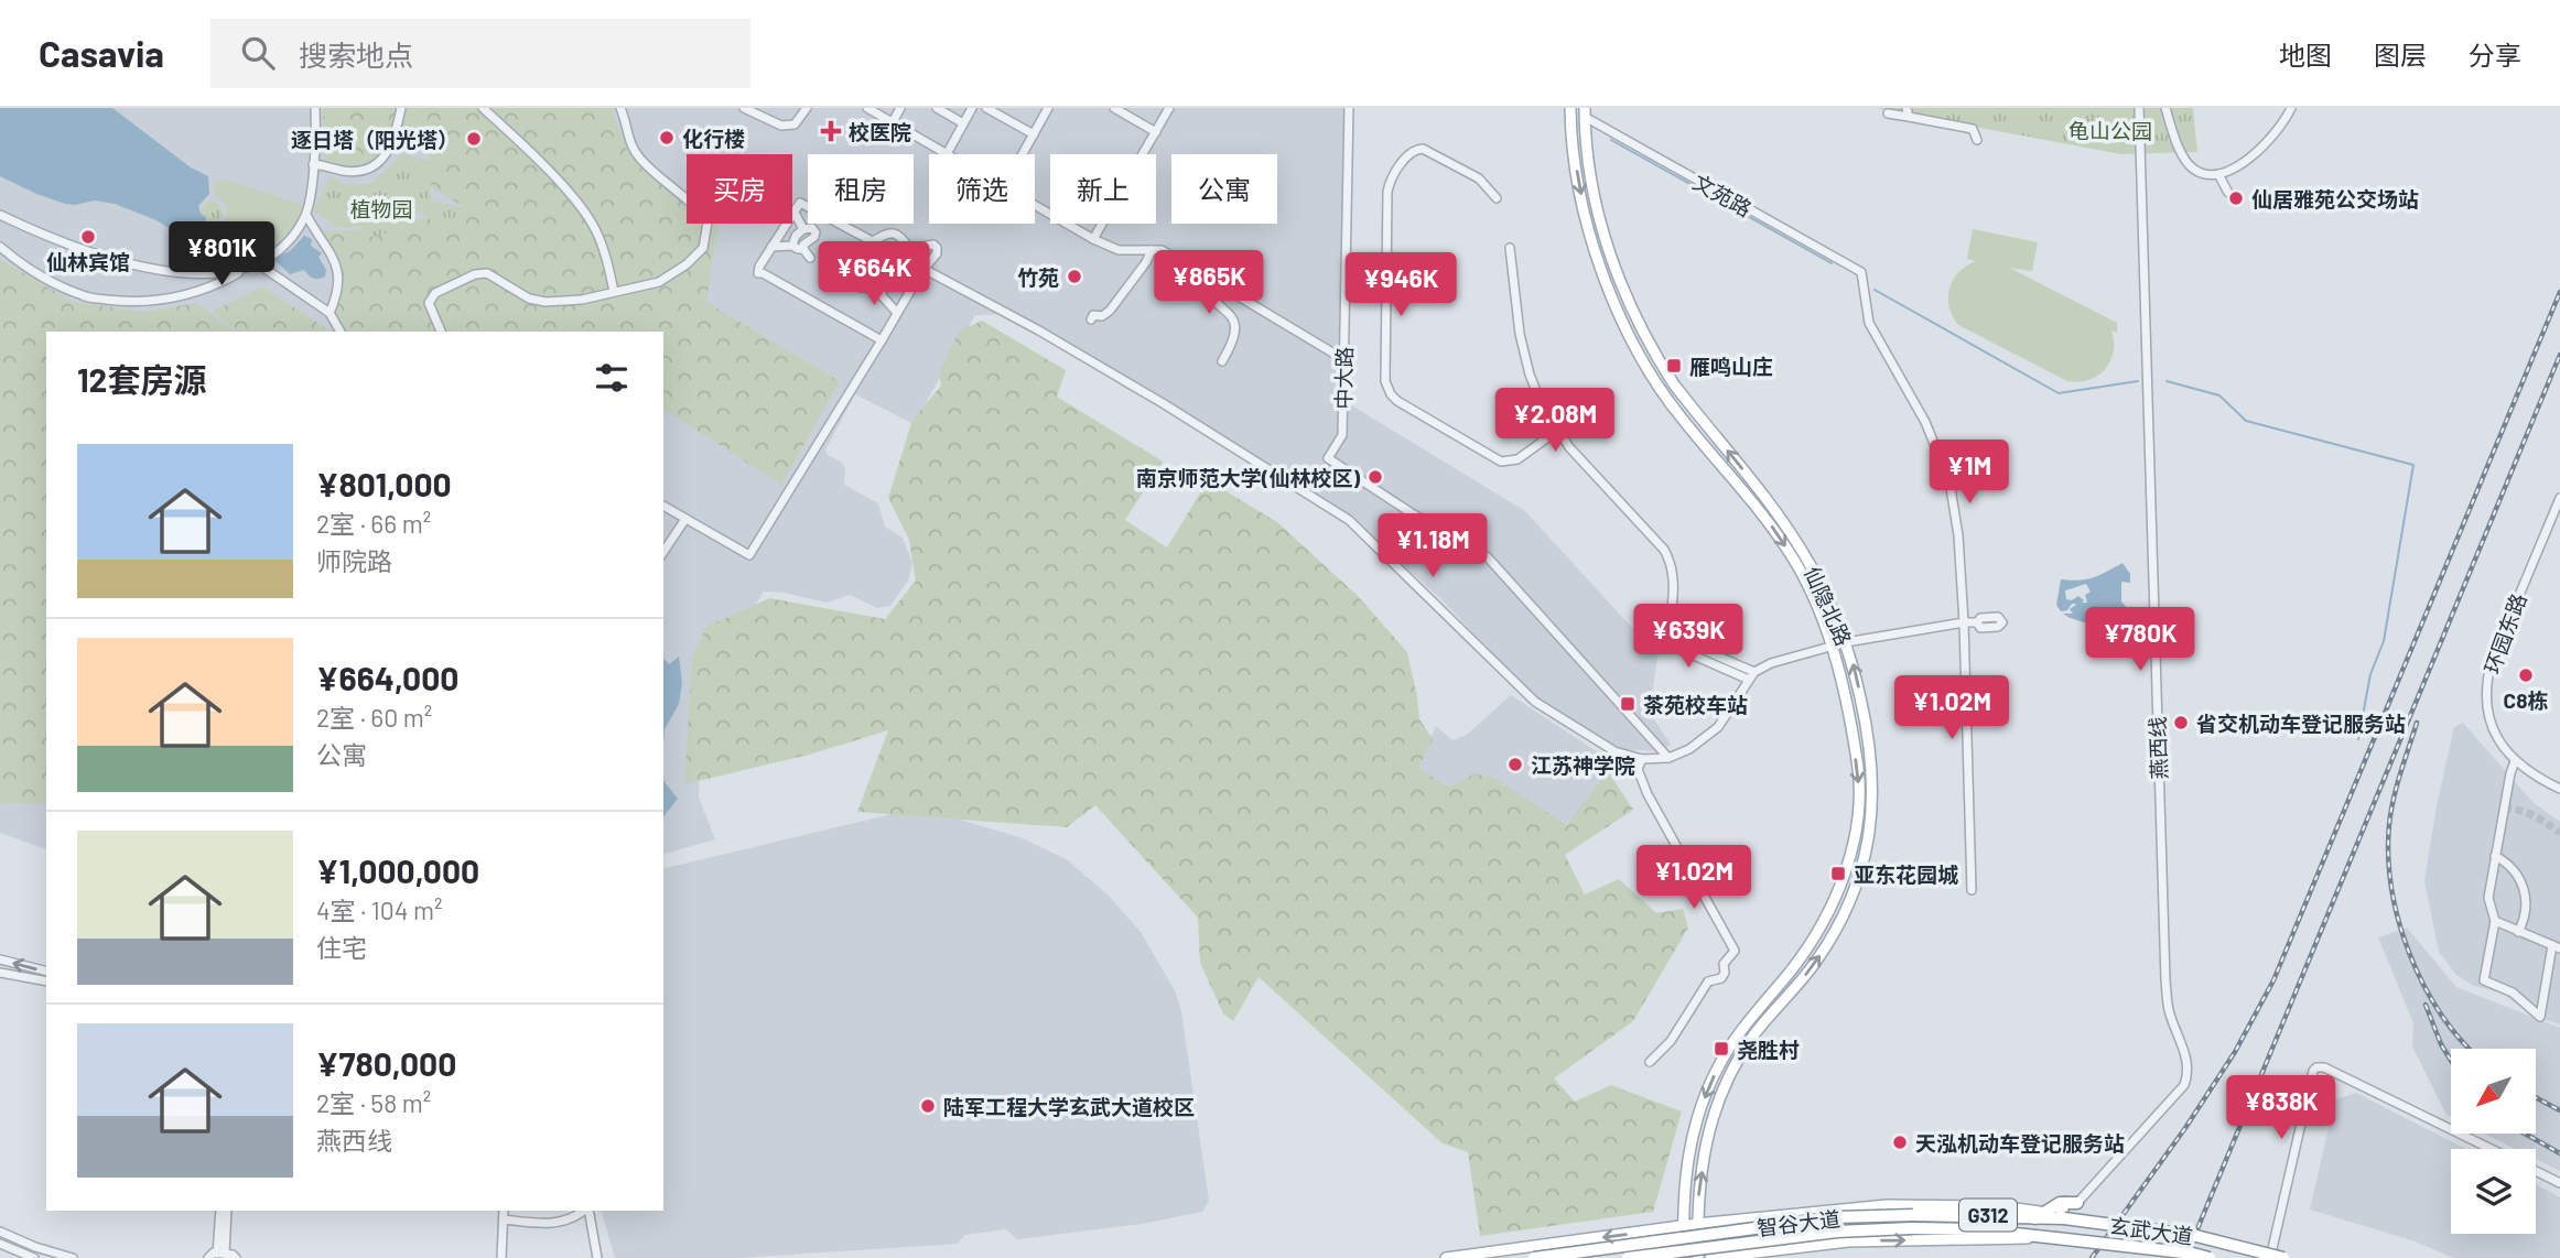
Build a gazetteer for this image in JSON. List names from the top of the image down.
{
  "streets": {
    "highway": ["G312", "智谷大道", "玄武大道"],
    "main road": ["仙隐北路"],
    "street": [
      "文苑路",
      "中大路",
      "环园东路",
      "燕西线"
    ]
  },
  "crossings": [
    ["文苑路", "仙隐北路"],
    ["智谷大道", "玄武大道"]
  ],
  "parks": ["龟山公园", "植物园"],
  "places": {
    "health": ["校医院"],
    "other": [
      "化行楼",
      "逐日塔（阳光塔）",
      "仙居雅苑公交场站",
      "仙林宾馆",
      "竹苑",
      "南京师范大学(仙林校区)",
      "C8栋",
      "省交机动车登记服务站",
      "江苏神学院",
      "陆军工程大学玄武大道校区",
      "天泓机动车登记服务站"
    ],
    "transit": [
      "雁鸣山庄",
      "茶苑校车站",
      "亚东花园城",
      "尧胜村"
    ]
  },
  "north": "bottom left",
  "page": {
    "header": "Casavia",
    "search": "搜索地点",
    "nav": ["地图", "图层", "分享"],
    "chip": [
      "买房",
      "租房",
      "筛选",
      "新上",
      "公寓"
    ],
    "price": [
      "¥801K",
      "¥664K",
      "¥865K",
      "¥946K",
      "¥2.08M",
      "¥1M",
      "¥1.18M",
      "¥639K",
      "¥780K",
      "¥1.02M",
      "¥1.02M",
      "¥838K"
    ],
    "heading": "12套房源",
    "list": [
      {
        "name": "¥801,000",
        "note": "2室 · 66 m² · 师院路"
      },
      {
        "name": "¥664,000",
        "note": "2室 · 60 m² · 公寓"
      },
      {
        "name": "¥1,000,000",
        "note": "4室 · 104 m² · 住宅"
      },
      {
        "name": "¥780,000",
        "note": "2室 · 58 m² · 燕西线"
      }
    ]
  }
}
